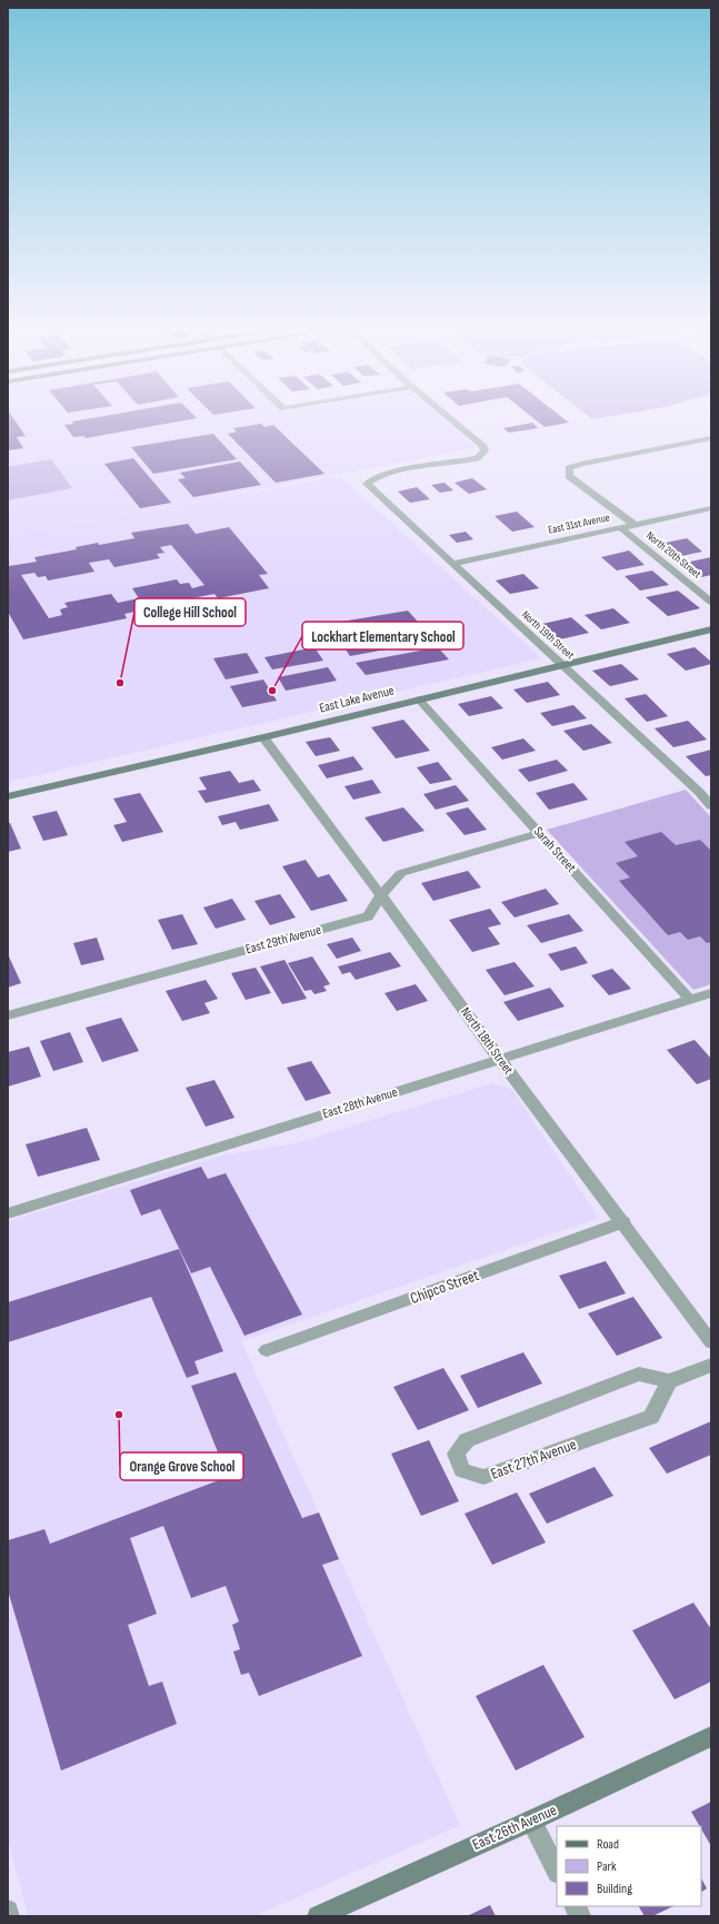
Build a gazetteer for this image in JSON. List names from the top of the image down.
{
  "streets": {
    "street": [
      "East 31st Avenue",
      "North 20th Street",
      "North 19th Street",
      "East Lake Avenue",
      "Sarah Street",
      "East 29th Avenue",
      "North 18th Street",
      "East 28th Avenue",
      "Chipco Street",
      "East 27th Avenue",
      "East 26th Avenue"
    ]
  },
  "crossings": [
    ["East 31st Avenue", "North 20th Street"],
    ["East 31st Avenue", "North 19th Street"],
    ["North 19th Street", "East Lake Avenue"],
    ["East Lake Avenue", "Sarah Street"],
    ["East Lake Avenue", "North 18th Street"],
    ["Sarah Street", "East 29th Avenue"],
    ["Sarah Street", "East 28th Avenue"],
    ["East 29th Avenue", "North 18th Street"],
    ["North 18th Street", "East 28th Avenue"],
    ["North 18th Street", "Chipco Street"]
  ],
  "places": ["College Hill School", "Lockhart Elementary School", "Orange Grove School"],
  "legend": ["Road", "Park", "Building"]
}
